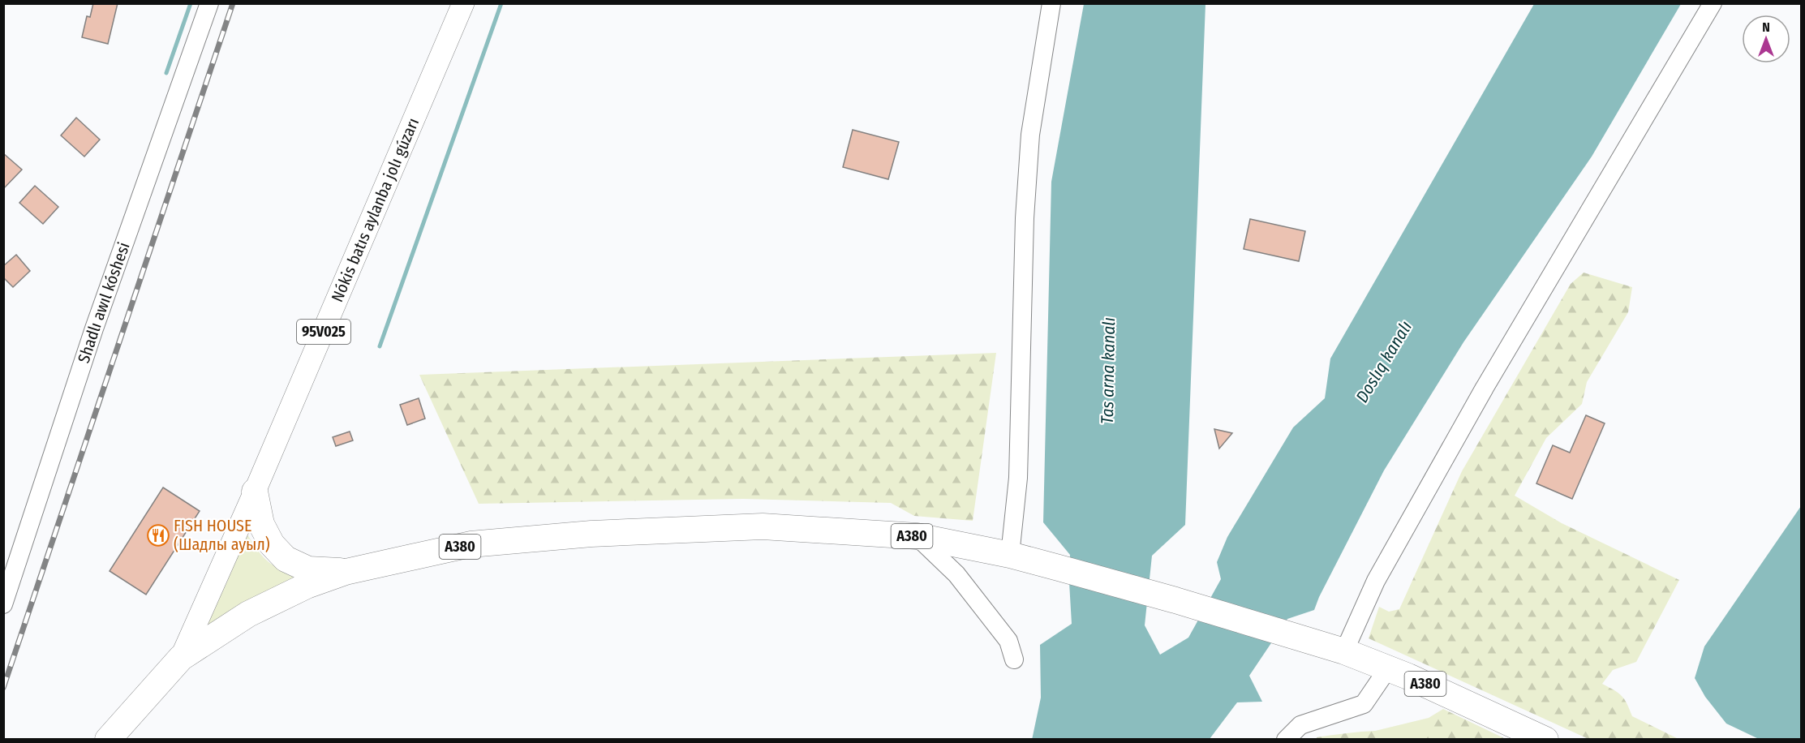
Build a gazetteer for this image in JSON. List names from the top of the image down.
{
  "streets": {
    "highway": ["A380"],
    "main road": ["Nókis batıs aylanba jolı gúzarı", "95V025"],
    "street": ["Shadlı awıl kóshesi"]
  },
  "crossings": [
    ["Nókis batıs aylanba jolı gúzarı", "A380"]
  ],
  "water": ["Doslıq kanalı", "Tas arna kanalı"],
  "places": {
    "restaurant": ["FISH HOUSE (Шадлы ауыл)"]
  },
  "north": "top"
}
